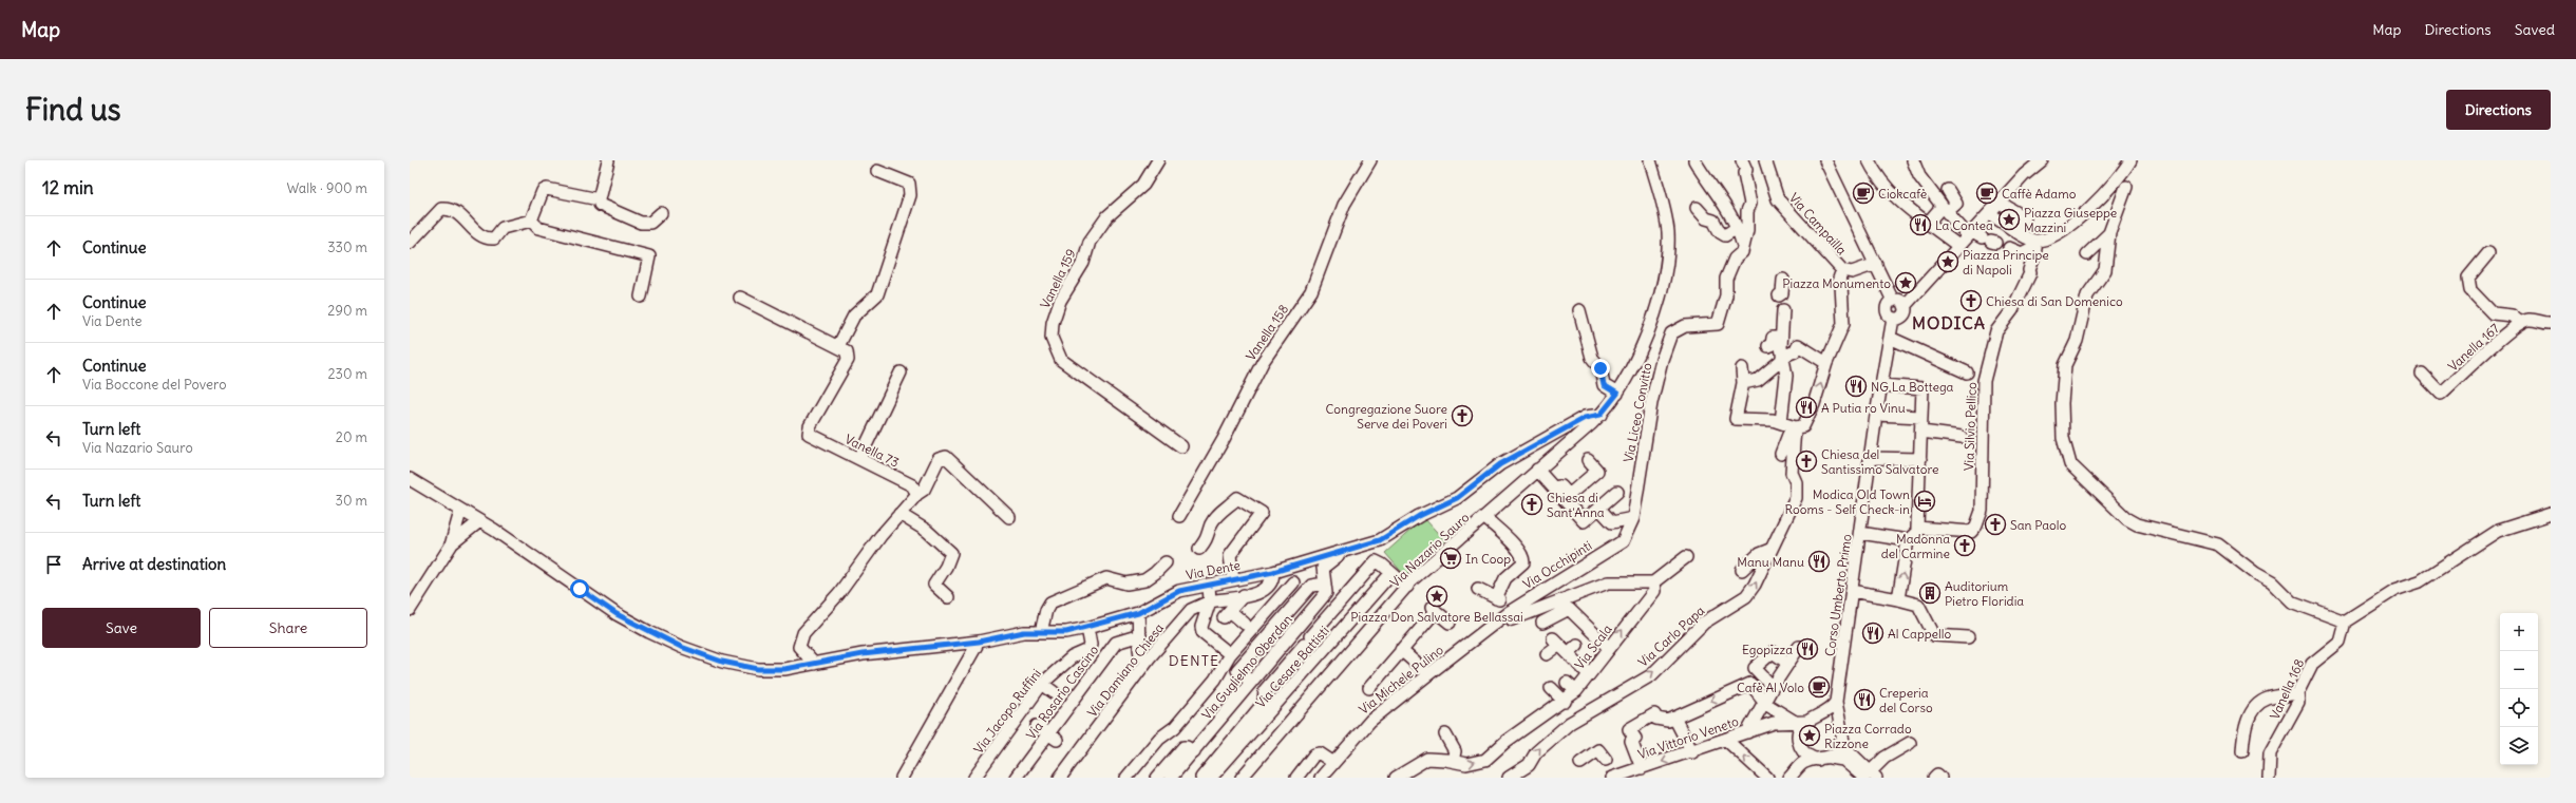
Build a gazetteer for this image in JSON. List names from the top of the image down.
{
  "streets": {
    "street": [
      "Via Campailla",
      "Vanella 159",
      "Vanella 158",
      "Vanella 167",
      "Via Liceo Convitto",
      "Via Silvio Pellico",
      "Vanella 73",
      "Via Nazario Sauro",
      "Via Occhipinti",
      "Via Dente",
      "Corso Umberto Primo",
      "Via Carlo Papa",
      "Via Scala",
      "Via Guglielmo Oberdan",
      "Via Cesare Battisti",
      "Via Damiano Chiesa",
      "Via Michele Pulino",
      "Vanella 168",
      "Via Rosario Cascino",
      "Via Jacopo Ruffini",
      "Via Vittorio Veneto"
    ]
  },
  "crossings": [
    ["Via Liceo Convitto", "Via Occhipinti"],
    ["Via Nazario Sauro", "Via Dente"],
    ["Via Occhipinti", "Via Michele Pulino"],
    ["Via Dente", "Via Guglielmo Oberdan"],
    ["Via Dente", "Via Damiano Chiesa"],
    ["Via Dente", "Via Jacopo Ruffini"],
    ["Corso Umberto Primo", "Via Vittorio Veneto"]
  ],
  "one_way": ["Via Scala"],
  "districts": ["MODICA", "DENTE"],
  "places": {
    "cafe": ["Ciokcafè", "Caffè Adamo", "Cafè Al Volo"],
    "place": [
      "Piazza Giuseppe Mazzini",
      "Piazza Principe di Napoli",
      "Piazza Monumento",
      "Piazza Don Salvatore Bellassai",
      "Piazza Corrado Rizzone"
    ],
    "restaurant": [
      "La Contea",
      "NG La Bottega",
      "A Putia ro Vinu",
      "Manu Manu",
      "Al Cappello",
      "Egopizza",
      "Creperia del Corso"
    ],
    "church": [
      "Chiesa di San Domenico",
      "Congregazione Suore Serve dei Poveri",
      "Chiesa del Santissimo Salvatore",
      "Chiesa di Sant'Anna",
      "San Paolo",
      "Madonna del Carmine"
    ],
    "hotel": ["Modica Old Town Rooms - Self Check-in"],
    "supermarket": ["In Coop"],
    "building": ["Auditorium Pietro Floridia"]
  },
  "page": {
    "header": "Map",
    "nav": ["Map", "Directions", "Saved"],
    "buttons": [
      "Directions",
      ["Save", "Share"]
    ],
    "title": "Find us",
    "heading": ["12 min", "Walk · 900 m"],
    "list": [
      ["Continue", "330 m"],
      ["Continue", "Via Dente", "290 m"],
      ["Continue", "Via Boccone del Povero", "230 m"],
      ["Turn left", "Via Nazario Sauro", "20 m"],
      ["Turn left", "30 m"],
      "Arrive at destination"
    ],
    "map_buttons": ["+", "−"]
  }
}
